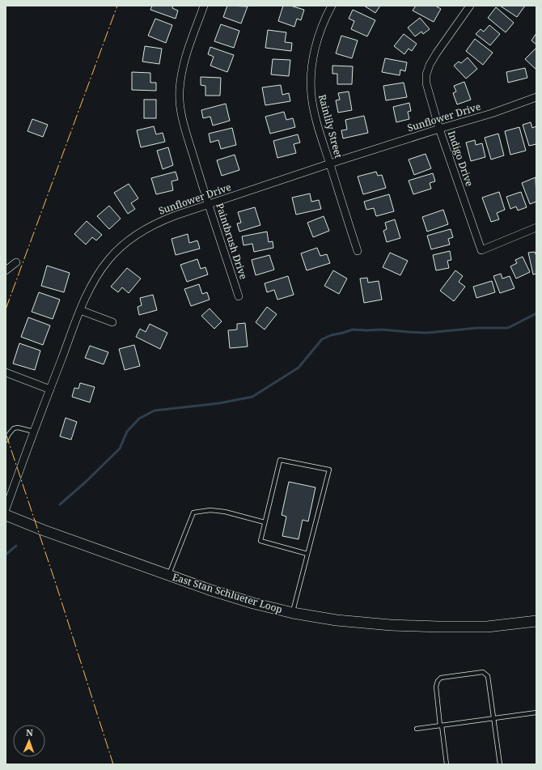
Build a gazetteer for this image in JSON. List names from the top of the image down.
{
  "streets": {
    "main road": ["East Stan Schlueter Loop"],
    "street": [
      "Sunflower Drive",
      "Rainlily Street",
      "Indigo Drive",
      "Paintbrush Drive"
    ]
  },
  "crossings": [
    ["Sunflower Drive", "Rainlily Street"],
    ["Sunflower Drive", "Indigo Drive"],
    ["Sunflower Drive", "Paintbrush Drive"]
  ],
  "north": "top"
}
